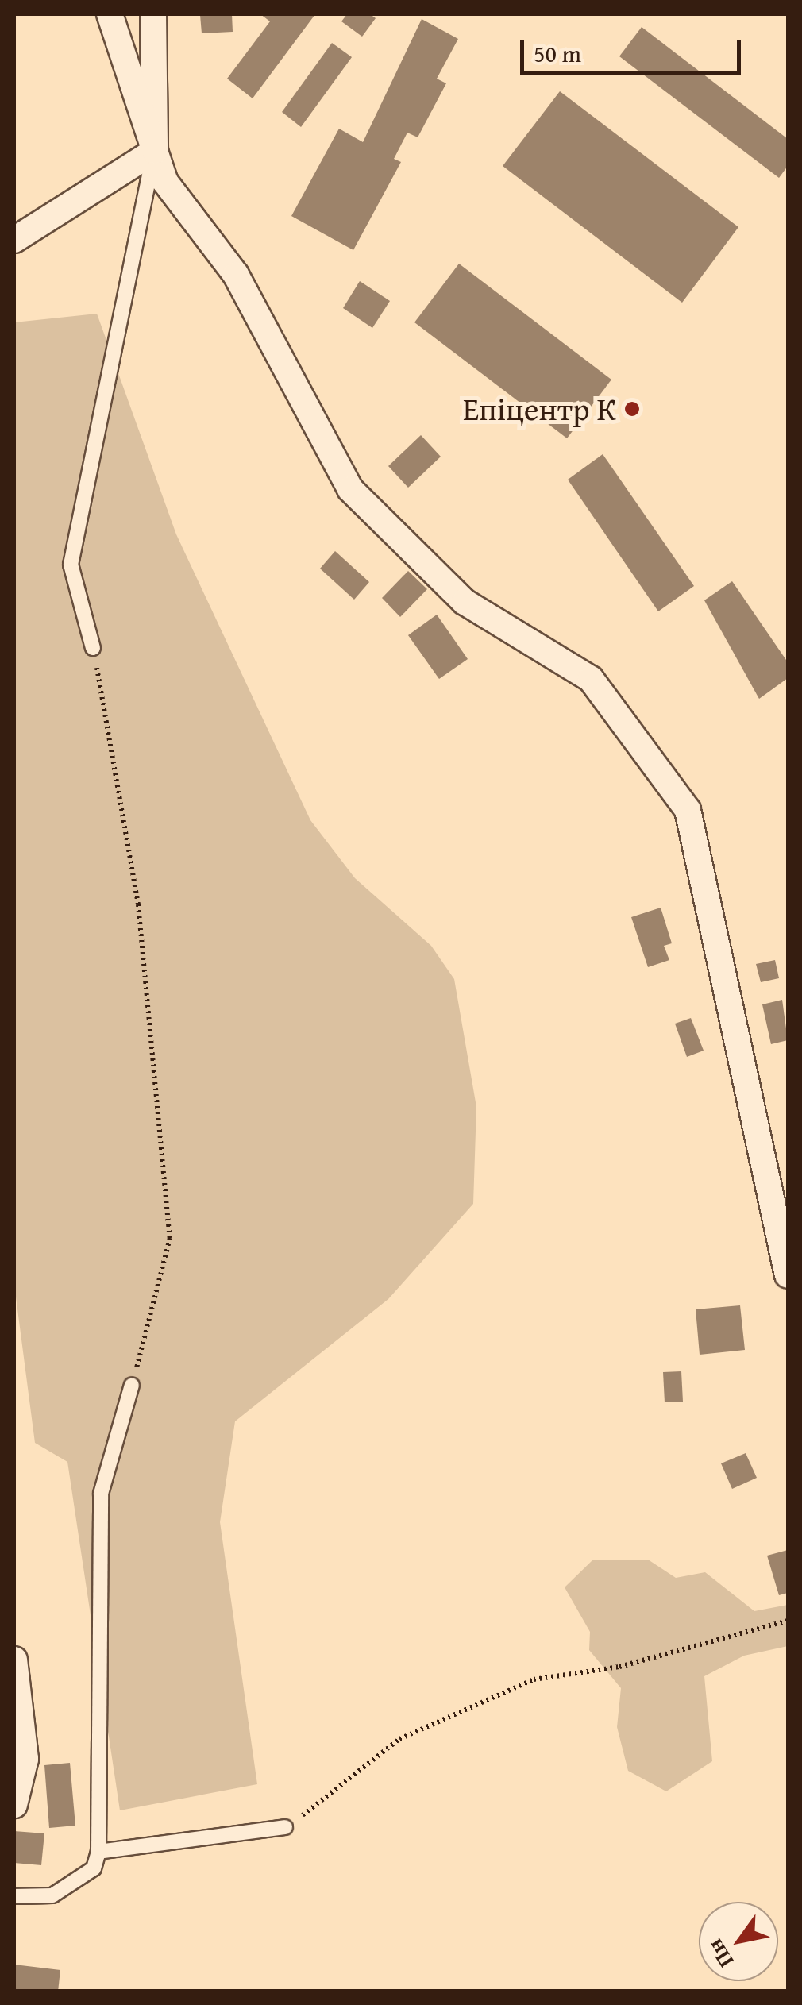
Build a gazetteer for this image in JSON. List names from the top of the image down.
{
  "places": ["Епіцентр К"],
  "scale_bar": "50 m",
  "north": "bottom left"
}
